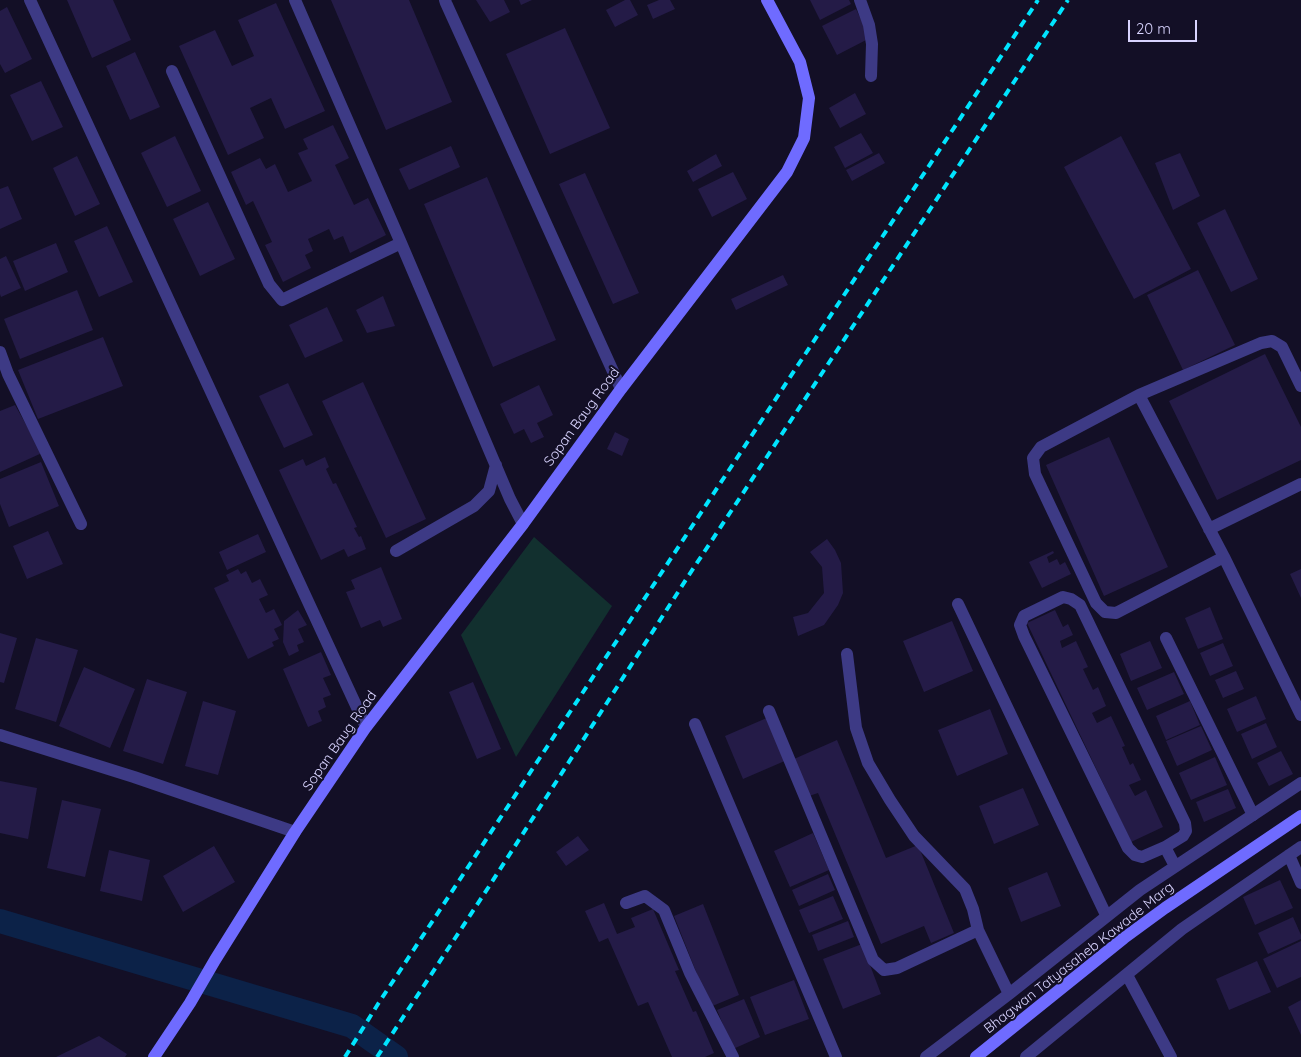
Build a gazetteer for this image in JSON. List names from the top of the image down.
{
  "streets": {
    "street": ["Sopan Baug Road", "Bhagwan Tatyasaheb Kawade Marg"]
  },
  "scale_bar": "20 m"
}
